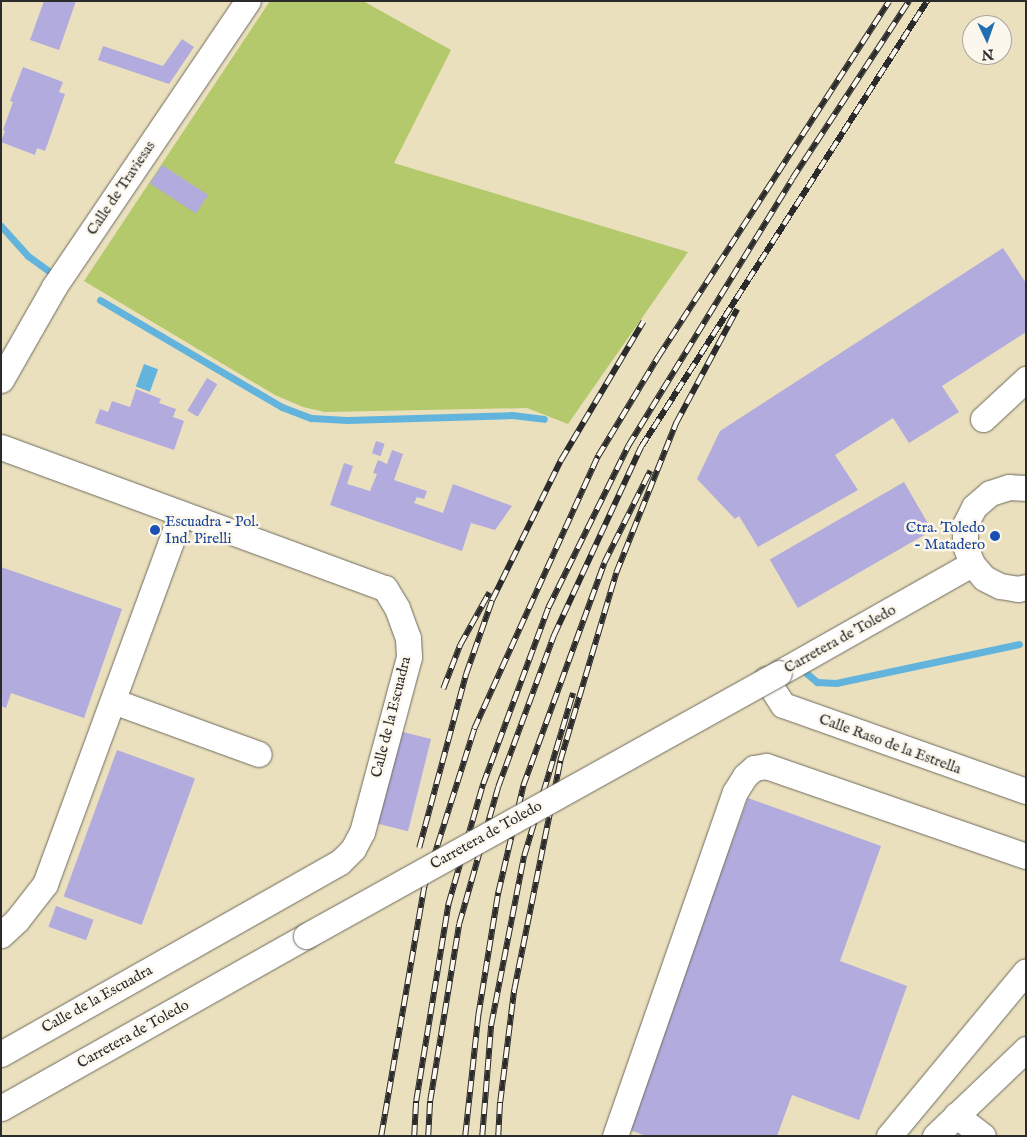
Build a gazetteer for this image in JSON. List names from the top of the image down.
{
  "streets": {
    "street": [
      "Calle de Traviesas",
      "Carretera de Toledo",
      "Calle de la Escuadra",
      "Calle Raso de la Estrella"
    ]
  },
  "crossings": [
    ["Carretera de Toledo", "Calle Raso de la Estrella"]
  ],
  "places": ["Escuadra - Pol. Ind. Pirelli", "Ctra. Toledo - Matadero"],
  "north": "bottom"
}
